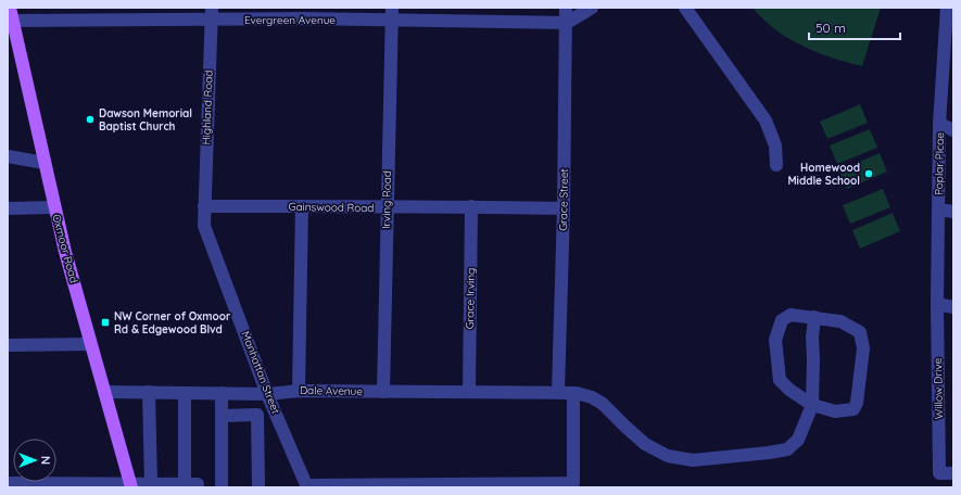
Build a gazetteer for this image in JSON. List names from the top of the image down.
{
  "streets": {
    "main road": ["Oxmoor Road"],
    "street": [
      "Evergreen Avenue",
      "Highland Road",
      "Poplar Plcae",
      "Irving Road",
      "Grace Street",
      "Gainswood Road",
      "Grace Irving",
      "Manhattan Street",
      "Willow Drive",
      "Dale Avenue"
    ]
  },
  "crossings": [
    ["Evergreen Avenue", "Highland Road"],
    ["Evergreen Avenue", "Irving Road"],
    ["Evergreen Avenue", "Grace Street"],
    ["Evergreen Avenue", "Oxmoor Road"],
    ["Highland Road", "Gainswood Road"],
    ["Highland Road", "Manhattan Street"],
    ["Poplar Plcae", "Willow Drive"],
    ["Irving Road", "Gainswood Road"],
    ["Irving Road", "Dale Avenue"],
    ["Grace Street", "Gainswood Road"],
    ["Grace Street", "Dale Avenue"],
    ["Gainswood Road", "Grace Irving"],
    ["Gainswood Road", "Manhattan Street"],
    ["Oxmoor Road", "Dale Avenue"],
    ["Grace Irving", "Dale Avenue"],
    ["Manhattan Street", "Dale Avenue"]
  ],
  "places": {
    "other": ["Dawson Memorial Baptist Church", "Homewood Middle School"],
    "transit": ["NW Corner of Oxmoor Rd & Edgewood Blvd"]
  },
  "scale_bar": "50 m",
  "north": "right"
}
